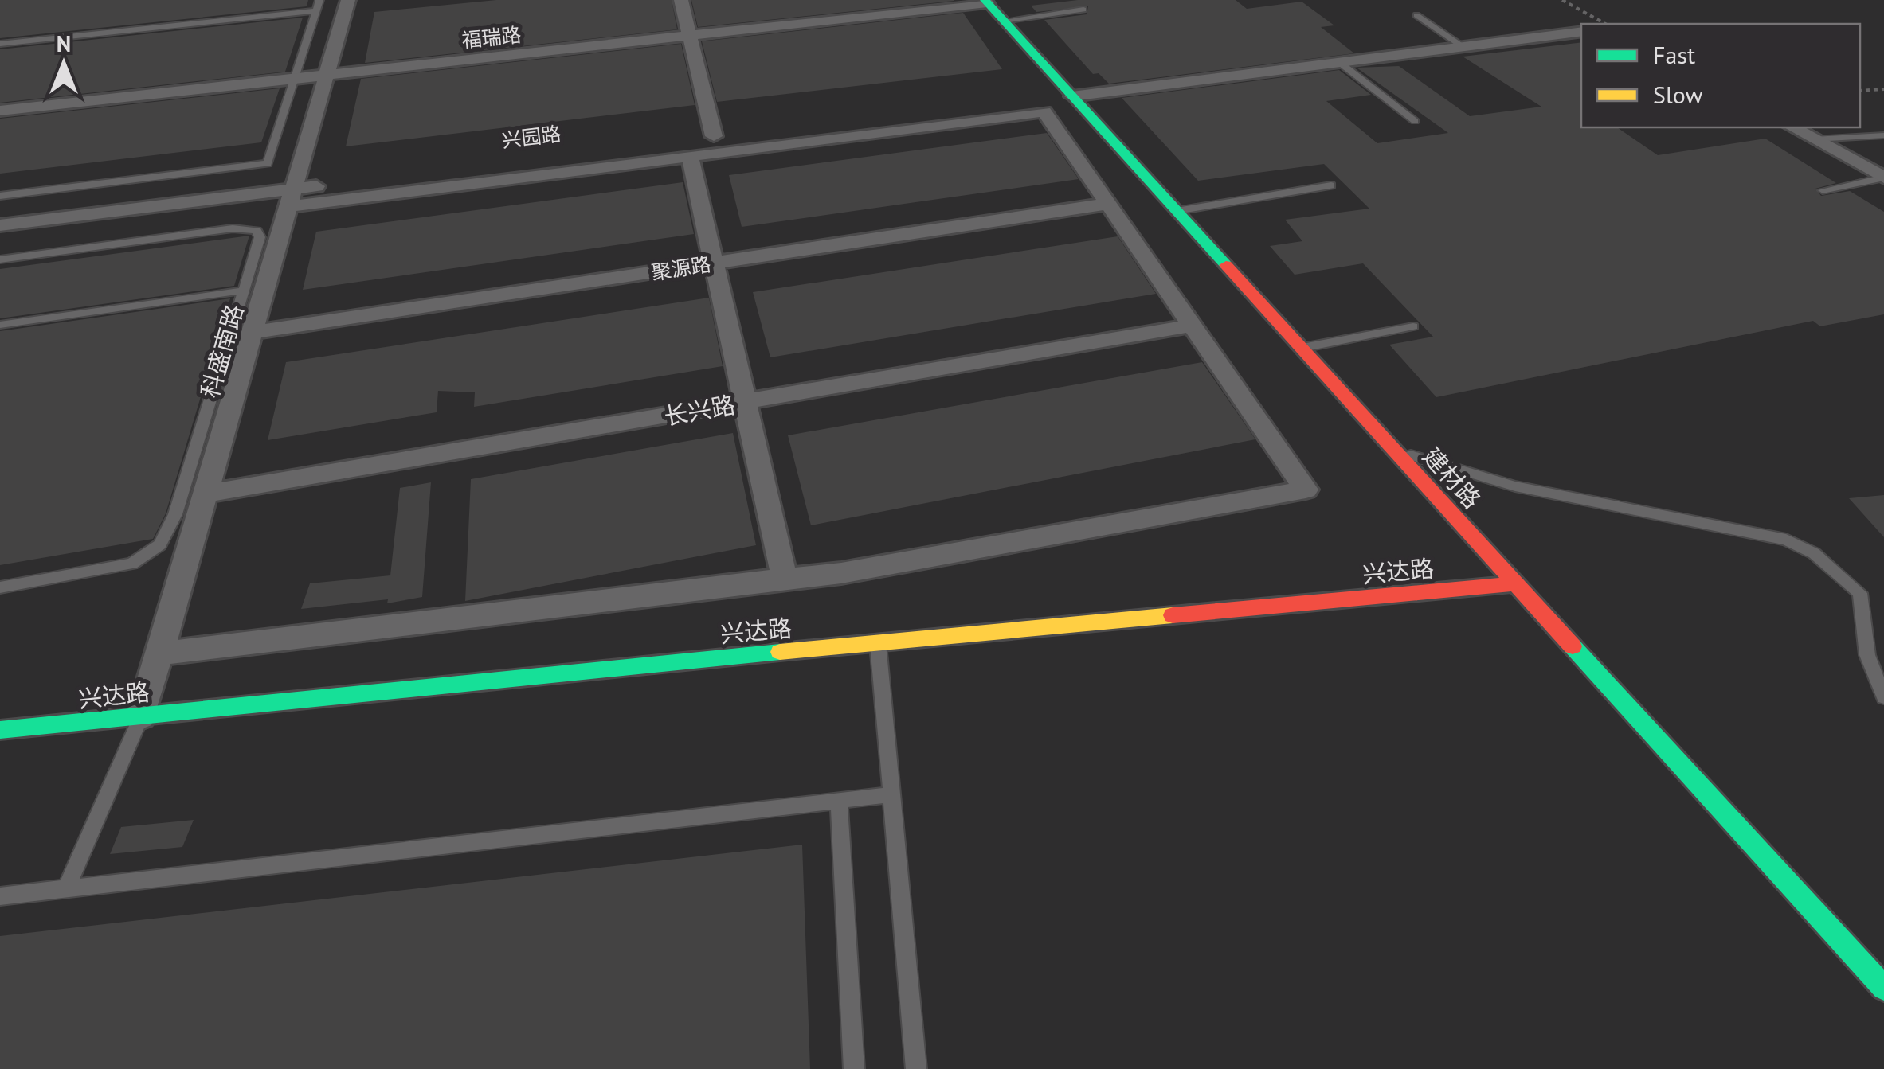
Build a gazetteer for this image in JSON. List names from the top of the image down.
{
  "streets": {
    "street": [
      "福瑞路",
      "兴园路",
      "聚源路",
      "科盛南路",
      "长兴路",
      "建材路",
      "兴达路"
    ]
  },
  "crossings": [
    ["福瑞路", "科盛南路"],
    ["福瑞路", "建材路"],
    ["兴园路", "科盛南路"],
    ["兴园路", "建材路"],
    ["聚源路", "科盛南路"],
    ["科盛南路", "长兴路"],
    ["科盛南路", "兴达路"],
    ["建材路", "兴达路"]
  ],
  "legend": ["Fast", "Slow"],
  "north": "top"
}
